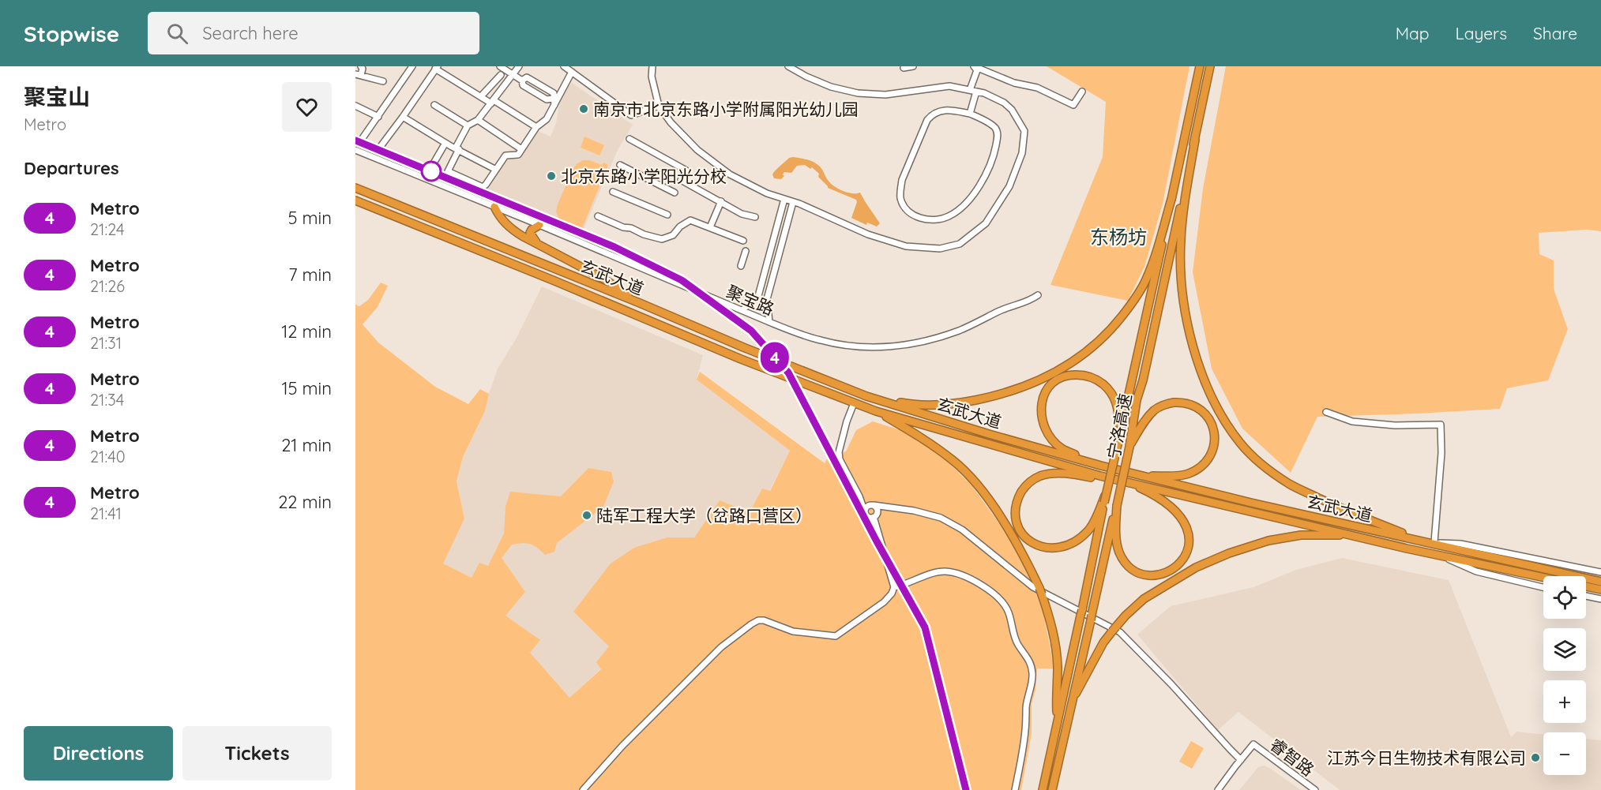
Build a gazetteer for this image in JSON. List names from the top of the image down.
{
  "streets": {
    "highway": ["玄武大道", "宁洛高速"],
    "street": ["聚宝路", "睿智路"]
  },
  "districts": ["东杨坊"],
  "places": [
    "南京市北京东路小学附属阳光幼儿园",
    "北京东路小学阳光分校",
    "陆军工程大学（岔路口营区）",
    "江苏今日生物技术有限公司"
  ],
  "lines": ["metro line 4"],
  "page": {
    "header": "Stopwise",
    "search": "Search here",
    "nav": ["Map", "Layers", "Share"],
    "heading": [
      ["聚宝山", "Metro"],
      "Departures"
    ],
    "on_map": "4",
    "list": [
      {
        "mark": "4",
        "name": "Metro",
        "note": "21:24",
        "value": "5 min"
      },
      {
        "mark": "4",
        "name": "Metro",
        "note": "21:26",
        "value": "7 min"
      },
      {
        "mark": "4",
        "name": "Metro",
        "note": "21:31",
        "value": "12 min"
      },
      {
        "mark": "4",
        "name": "Metro",
        "note": "21:34",
        "value": "15 min"
      },
      {
        "mark": "4",
        "name": "Metro",
        "note": "21:40",
        "value": "21 min"
      },
      {
        "mark": "4",
        "name": "Metro",
        "note": "21:41",
        "value": "22 min"
      }
    ],
    "map_buttons": ["+", "−"],
    "buttons": ["Directions", "Tickets"]
  }
}
